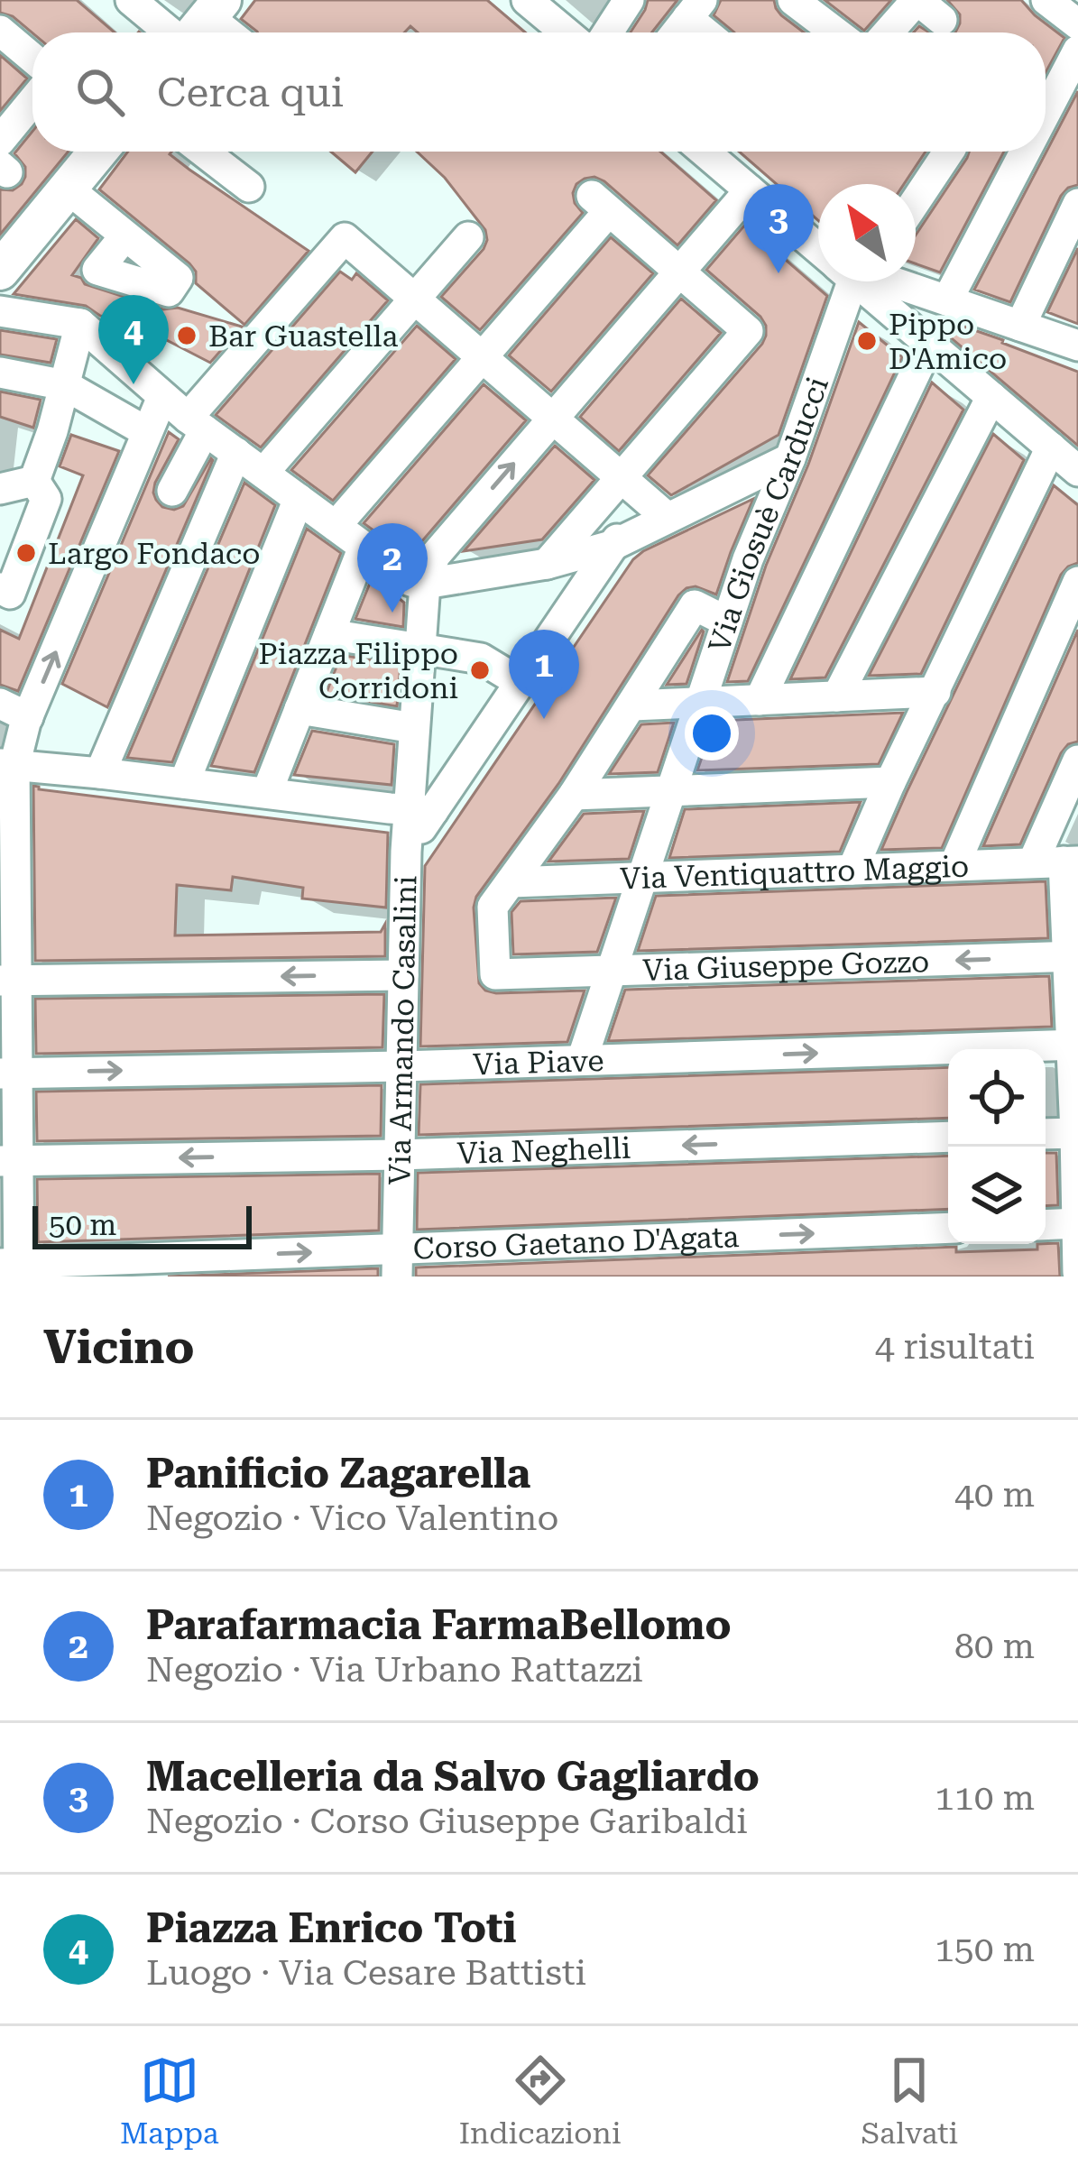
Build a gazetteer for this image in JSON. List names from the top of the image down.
{
  "streets": {
    "street": [
      "Via Giosuè Carducci",
      "Via Ventiquattro Maggio",
      "Via Giuseppe Gozzo",
      "Via Armando Casalini",
      "Via Piave",
      "Via Neghelli",
      "Corso Gaetano D'Agata"
    ]
  },
  "crossings": [
    ["Via Giosuè Carducci", "Via Ventiquattro Maggio"],
    ["Via Giosuè Carducci", "Via Giuseppe Gozzo"],
    ["Via Giosuè Carducci", "Via Piave"],
    ["Via Ventiquattro Maggio", "Via Giuseppe Gozzo"],
    ["Via Armando Casalini", "Via Piave"],
    ["Via Armando Casalini", "Via Neghelli"],
    ["Via Armando Casalini", "Corso Gaetano D'Agata"]
  ],
  "one_way": ["Corso Gaetano D'Agata"],
  "places": [
    "Bar Guastella",
    "Pippo D'Amico",
    "Largo Fondaco",
    "Piazza Filippo Corridoni"
  ],
  "scale_bar": "50 m",
  "north": "top left",
  "page": {
    "search": "Cerca qui",
    "pins": [
      "3",
      "4",
      "2",
      "1"
    ],
    "scale": "50 m",
    "heading": ["Vicino", "4 risultati"],
    "list": [
      {
        "mark": "1",
        "name": "Panificio Zagarella",
        "note": "Negozio · Vico Valentino",
        "value": "40 m"
      },
      {
        "mark": "2",
        "name": "Parafarmacia FarmaBellomo",
        "note": "Negozio · Via Urbano Rattazzi",
        "value": "80 m"
      },
      {
        "mark": "3",
        "name": "Macelleria da Salvo Gagliardo",
        "note": "Negozio · Corso Giuseppe Garibaldi",
        "value": "110 m"
      },
      {
        "mark": "4",
        "name": "Piazza Enrico Toti",
        "note": "Luogo · Via Cesare Battisti",
        "value": "150 m"
      }
    ],
    "nav": ["Mappa", "Indicazioni", "Salvati"]
  }
}
